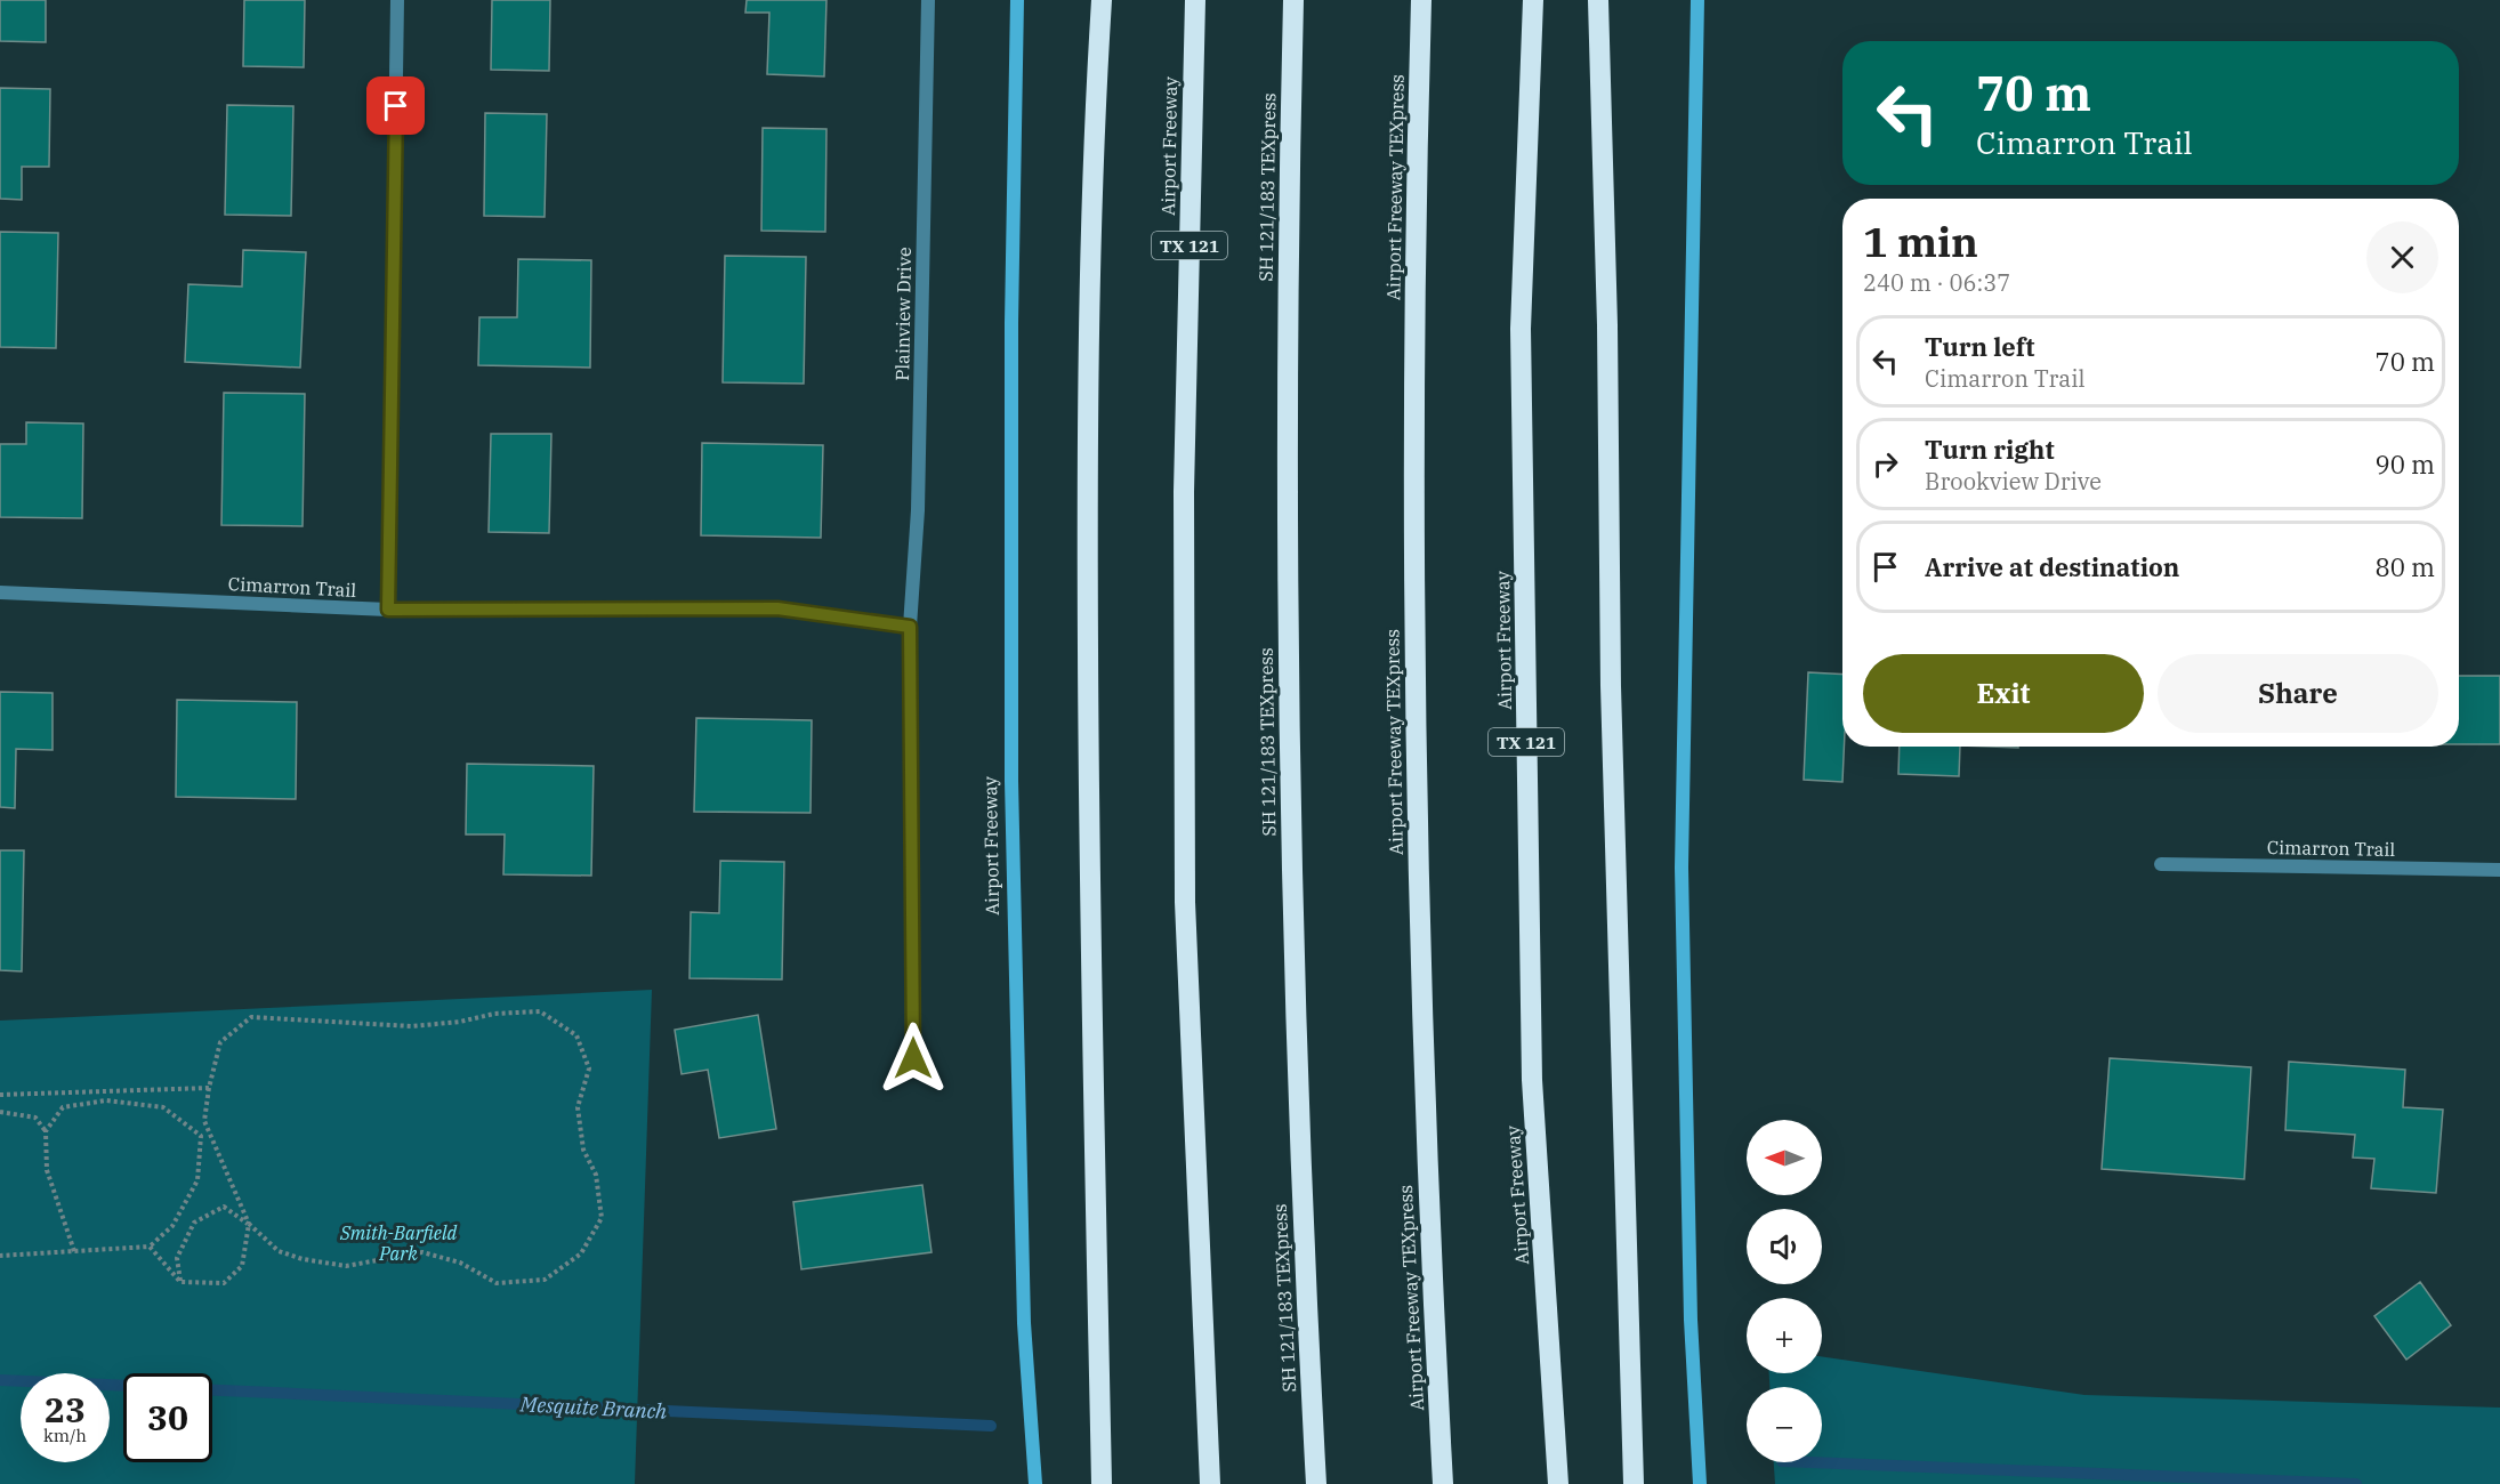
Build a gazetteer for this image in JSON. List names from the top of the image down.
{
  "streets": {
    "highway": [
      "Airport Freeway",
      "SH 121/183 TEXpress",
      "Airport Freeway TEXpress",
      "TX 121"
    ],
    "street": ["Plainview Drive", "Cimarron Trail"]
  },
  "crossings": [
    ["Plainview Drive", "Cimarron Trail"]
  ],
  "water": ["Mesquite Branch"],
  "parks": ["Smith-Barfield Park"],
  "north": "left",
  "page": {
    "turn": ["70 m", "Cimarron Trail"],
    "heading": ["1 min", "240 m · 06:37"],
    "list": [
      {
        "name": "Turn left",
        "note": "Cimarron Trail",
        "value": "70 m"
      },
      {
        "name": "Turn right",
        "note": "Brookview Drive",
        "value": "90 m"
      },
      {
        "name": "Arrive at destination",
        "value": "80 m"
      }
    ],
    "buttons": ["Exit", "Share"],
    "map_buttons": ["+", "−"],
    "speed": "23 km/h",
    "limit": "30"
  }
}
